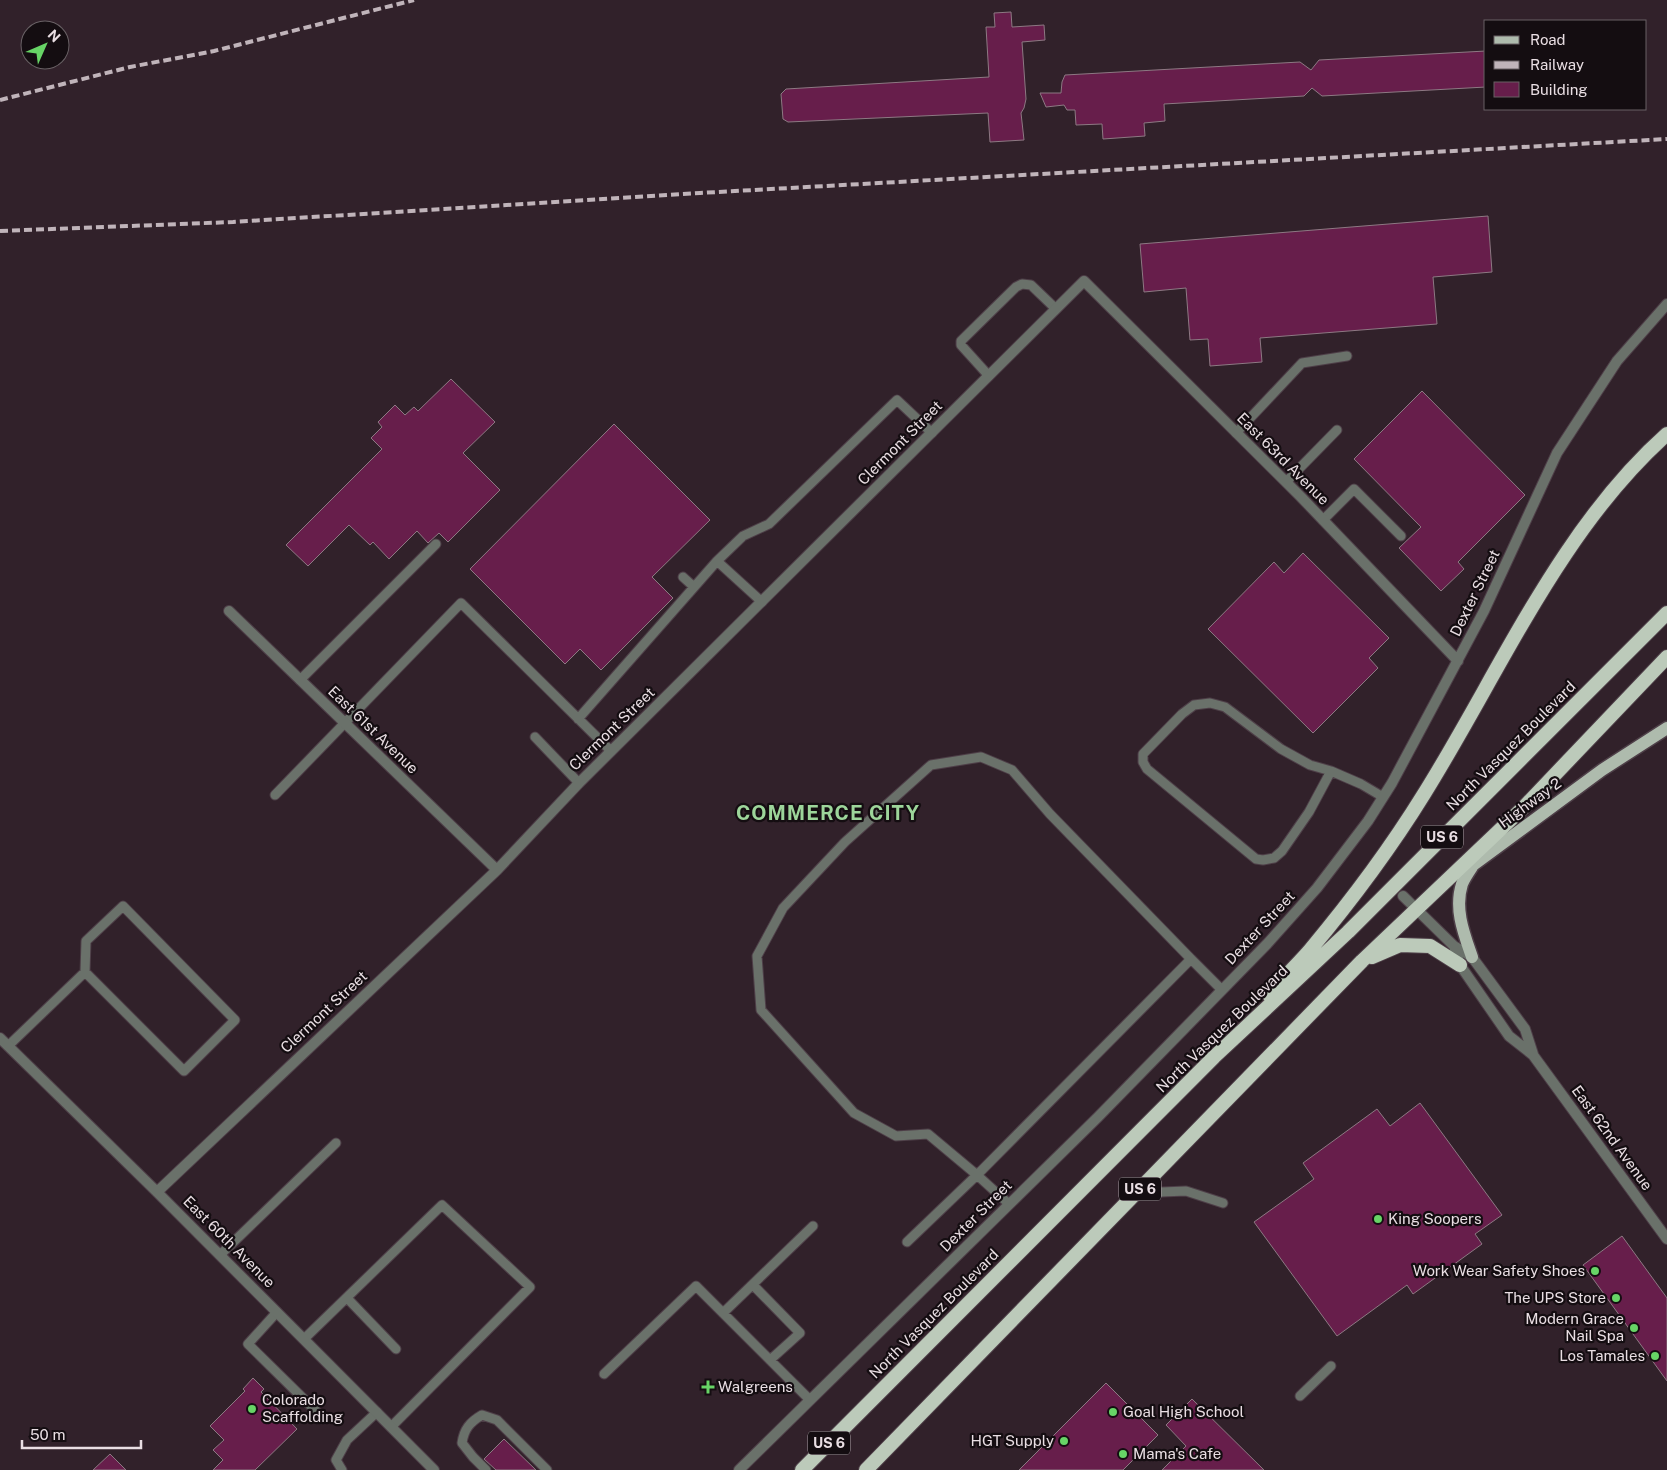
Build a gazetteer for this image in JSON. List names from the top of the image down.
{
  "streets": {
    "highway": ["North Vasquez Boulevard", "US 6"],
    "main road": ["Highway 2"],
    "street": [
      "Clermont Street",
      "East 63rd Avenue",
      "Dexter Street",
      "East 61st Avenue",
      "East 62nd Avenue",
      "East 60th Avenue"
    ]
  },
  "crossings": [
    ["Clermont Street", "East 63rd Avenue"],
    ["Clermont Street", "East 61st Avenue"],
    ["Clermont Street", "East 60th Avenue"],
    ["East 63rd Avenue", "Dexter Street"],
    ["Highway 2", "US 6"],
    ["Highway 2", "East 62nd Avenue"],
    ["US 6", "East 62nd Avenue"]
  ],
  "districts": ["COMMERCE CITY"],
  "places": {
    "other": [
      "King Soopers",
      "Work Wear Safety Shoes",
      "The UPS Store",
      "Modern Grace Nail Spa",
      "Los Tamales",
      "Colorado Scaffolding",
      "Goal High School",
      "HGT Supply",
      "Mama's Cafe"
    ],
    "health": ["Walgreens"]
  },
  "legend": ["Road", "Railway", "Building"],
  "scale_bar": "50 m",
  "north": "top right"
}
